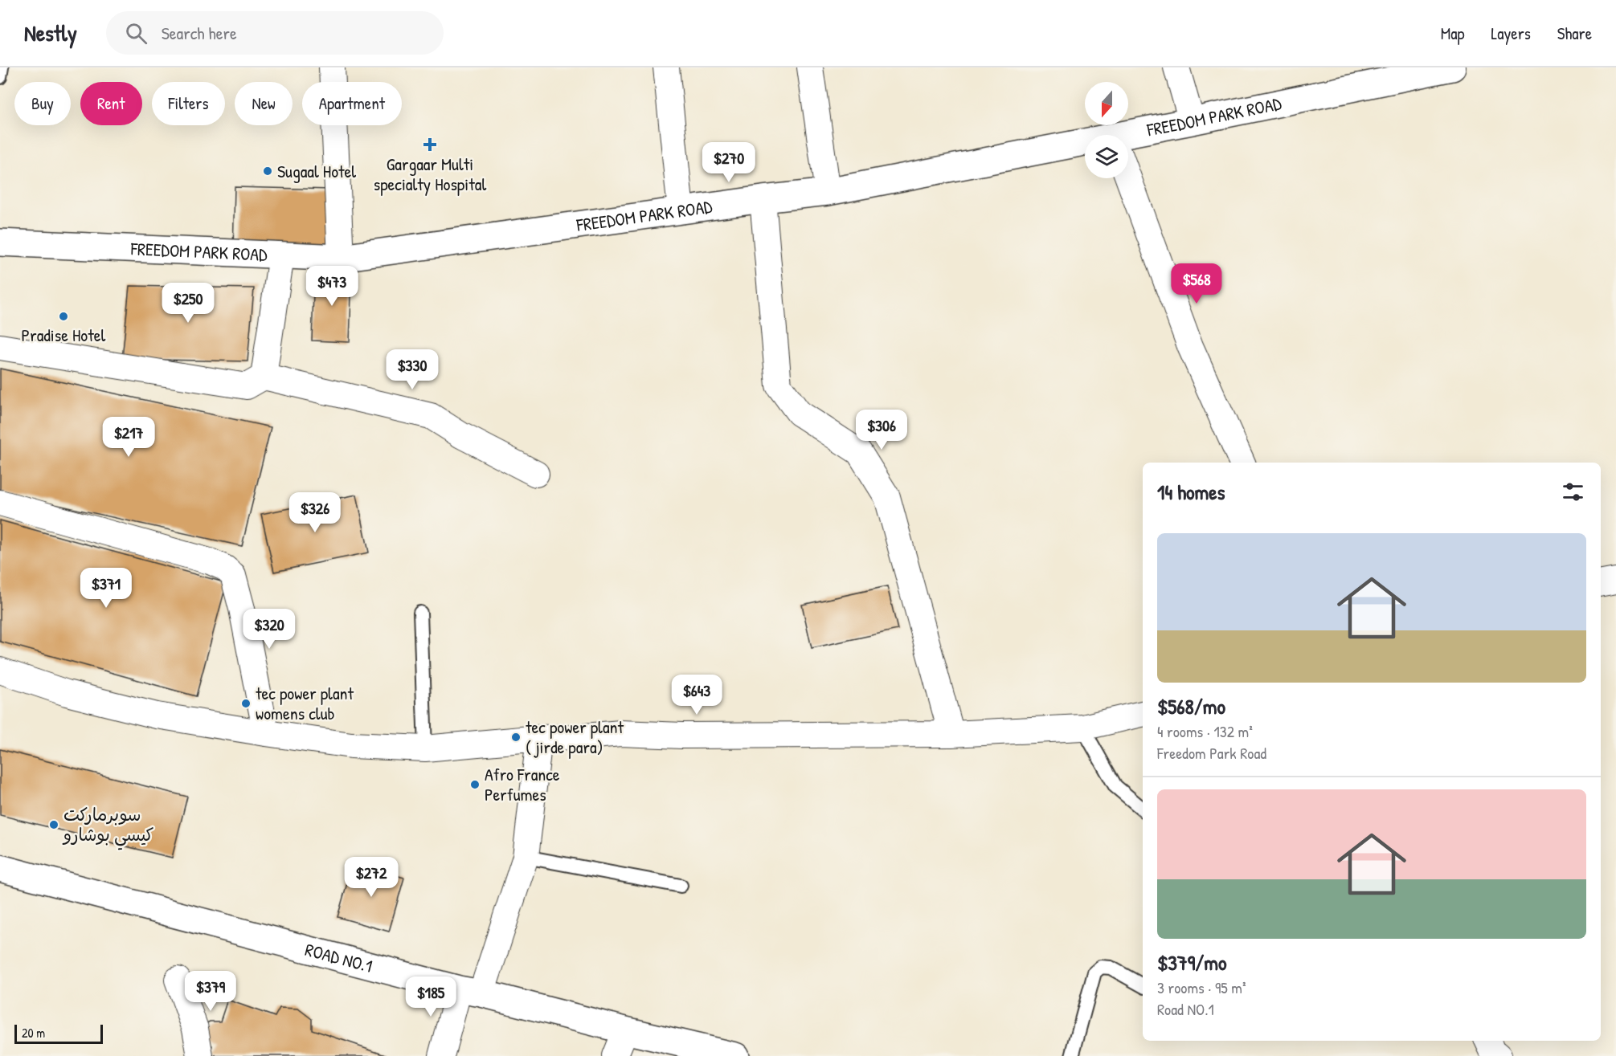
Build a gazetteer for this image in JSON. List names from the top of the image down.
{
  "streets": {
    "main road": ["FREEDOM PARK ROAD", "ROAD NO.1"]
  },
  "places": {
    "health": ["Gargaar Multi specialty Hospital"],
    "other": [
      "Sugaal Hotel",
      "Pradise Hotel",
      "tec power plant womens club",
      "tec power plant ( jirde para)",
      "Afro France Perfumes",
      "سوبرماركت كيسي بوشارو"
    ]
  },
  "scale_bar": "20 m",
  "north": "bottom",
  "page": {
    "header": "Nestly",
    "search": "Search here",
    "nav": ["Map", "Layers", "Share"],
    "chip": [
      "Buy",
      "Rent",
      "Filters",
      "New",
      "Apartment"
    ],
    "price": [
      "$270",
      "$568",
      "$473",
      "$250",
      "$330",
      "$306",
      "$217",
      "$326",
      "$371",
      "$320",
      "$643",
      "$272",
      "$379",
      "$185"
    ],
    "heading": "14 homes",
    "list": [
      {
        "name": "$568/mo",
        "note": "4 rooms · 132 m² · Freedom Park Road"
      },
      {
        "name": "$379/mo",
        "note": "3 rooms · 95 m² · Road NO.1"
      }
    ],
    "scale": "20 m"
  }
}
